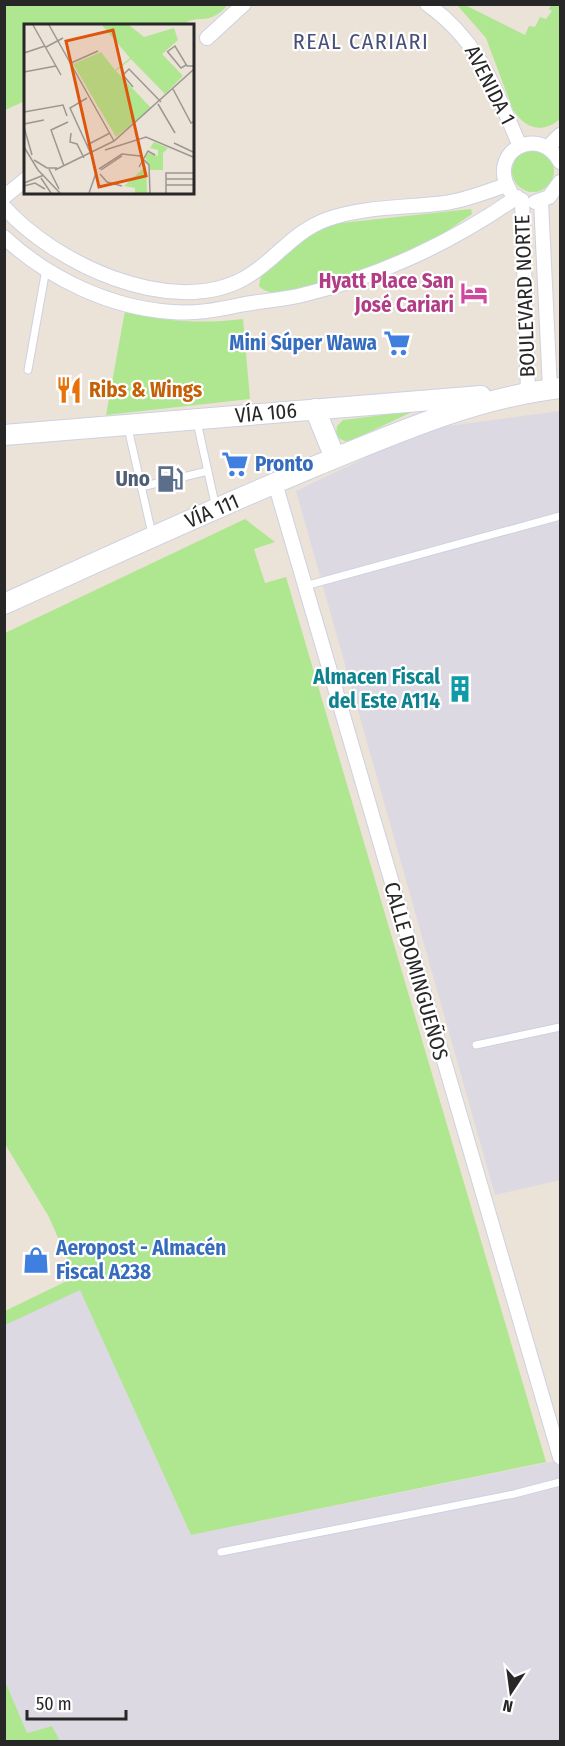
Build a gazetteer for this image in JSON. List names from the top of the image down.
{
  "streets": {
    "main road": ["VÍA 106", "VÍA 111"],
    "street": ["AVENIDA 1", "BOULEVARD NORTE", "CALLE DOMINGUEÑOS"]
  },
  "crossings": [
    ["BOULEVARD NORTE", "VÍA 106"],
    ["BOULEVARD NORTE", "VÍA 111"],
    ["VÍA 106", "VÍA 111"],
    ["VÍA 111", "CALLE DOMINGUEÑOS"]
  ],
  "districts": ["REAL CARIARI"],
  "places": {
    "hotel": ["Hyatt Place San José Cariari"],
    "supermarket": ["Mini Súper Wawa", "Pronto"],
    "restaurant": ["Ribs & Wings"],
    "fuel station": ["Uno"],
    "building": ["Almacen Fiscal del Este A114"],
    "shop": ["Aeropost - Almacén Fiscal A238"]
  },
  "scale_bar": "50 m",
  "north": "bottom"
}
